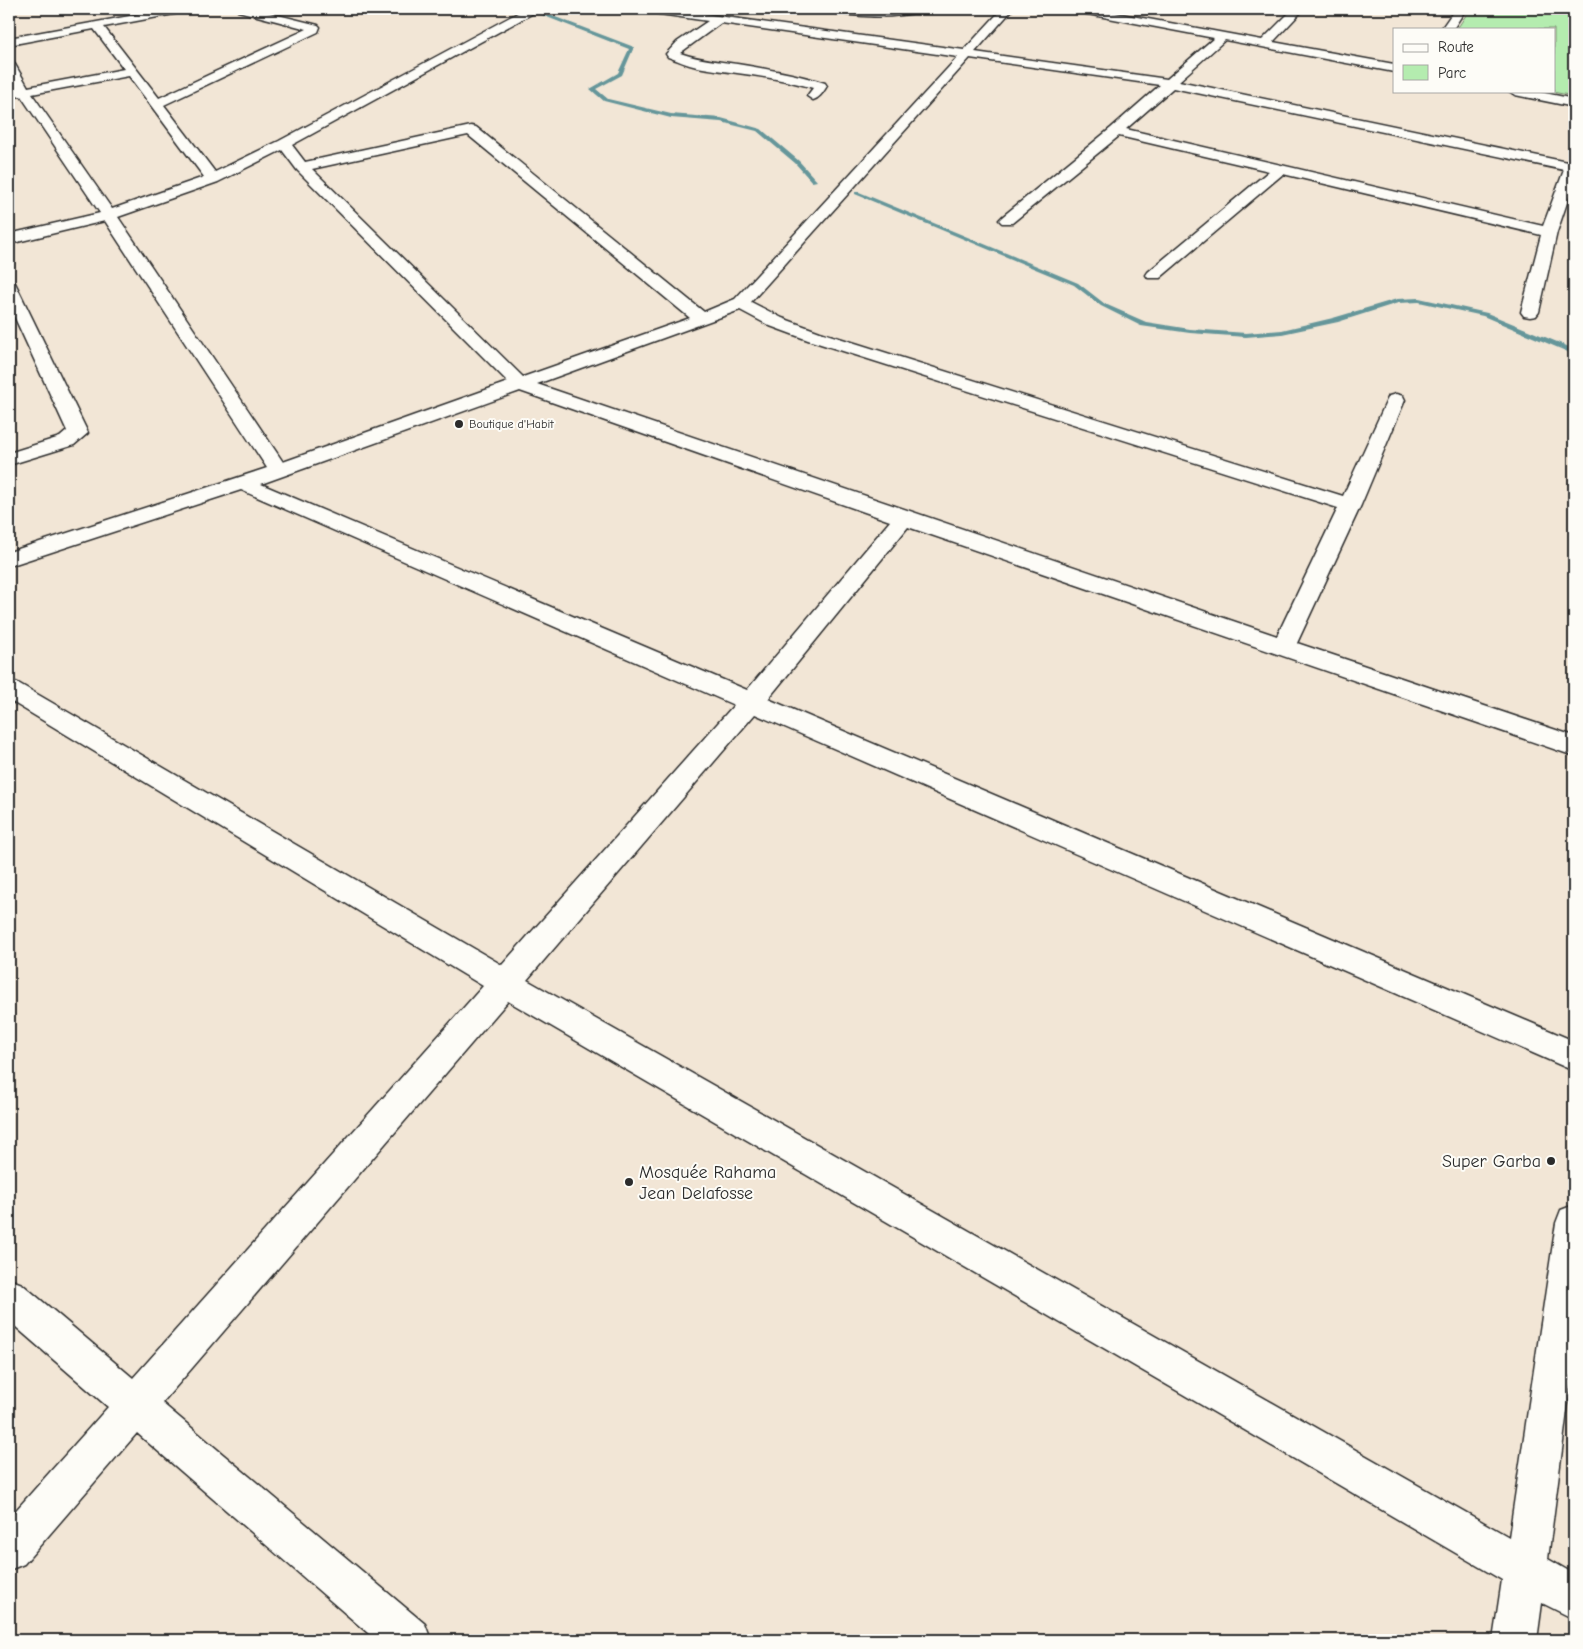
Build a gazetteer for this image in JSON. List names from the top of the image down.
{
  "places": ["Boutique d'Habit", "Super Garba", "Mosquée Rahama Jean Delafosse"],
  "legend": ["Route", "Parc"]
}
